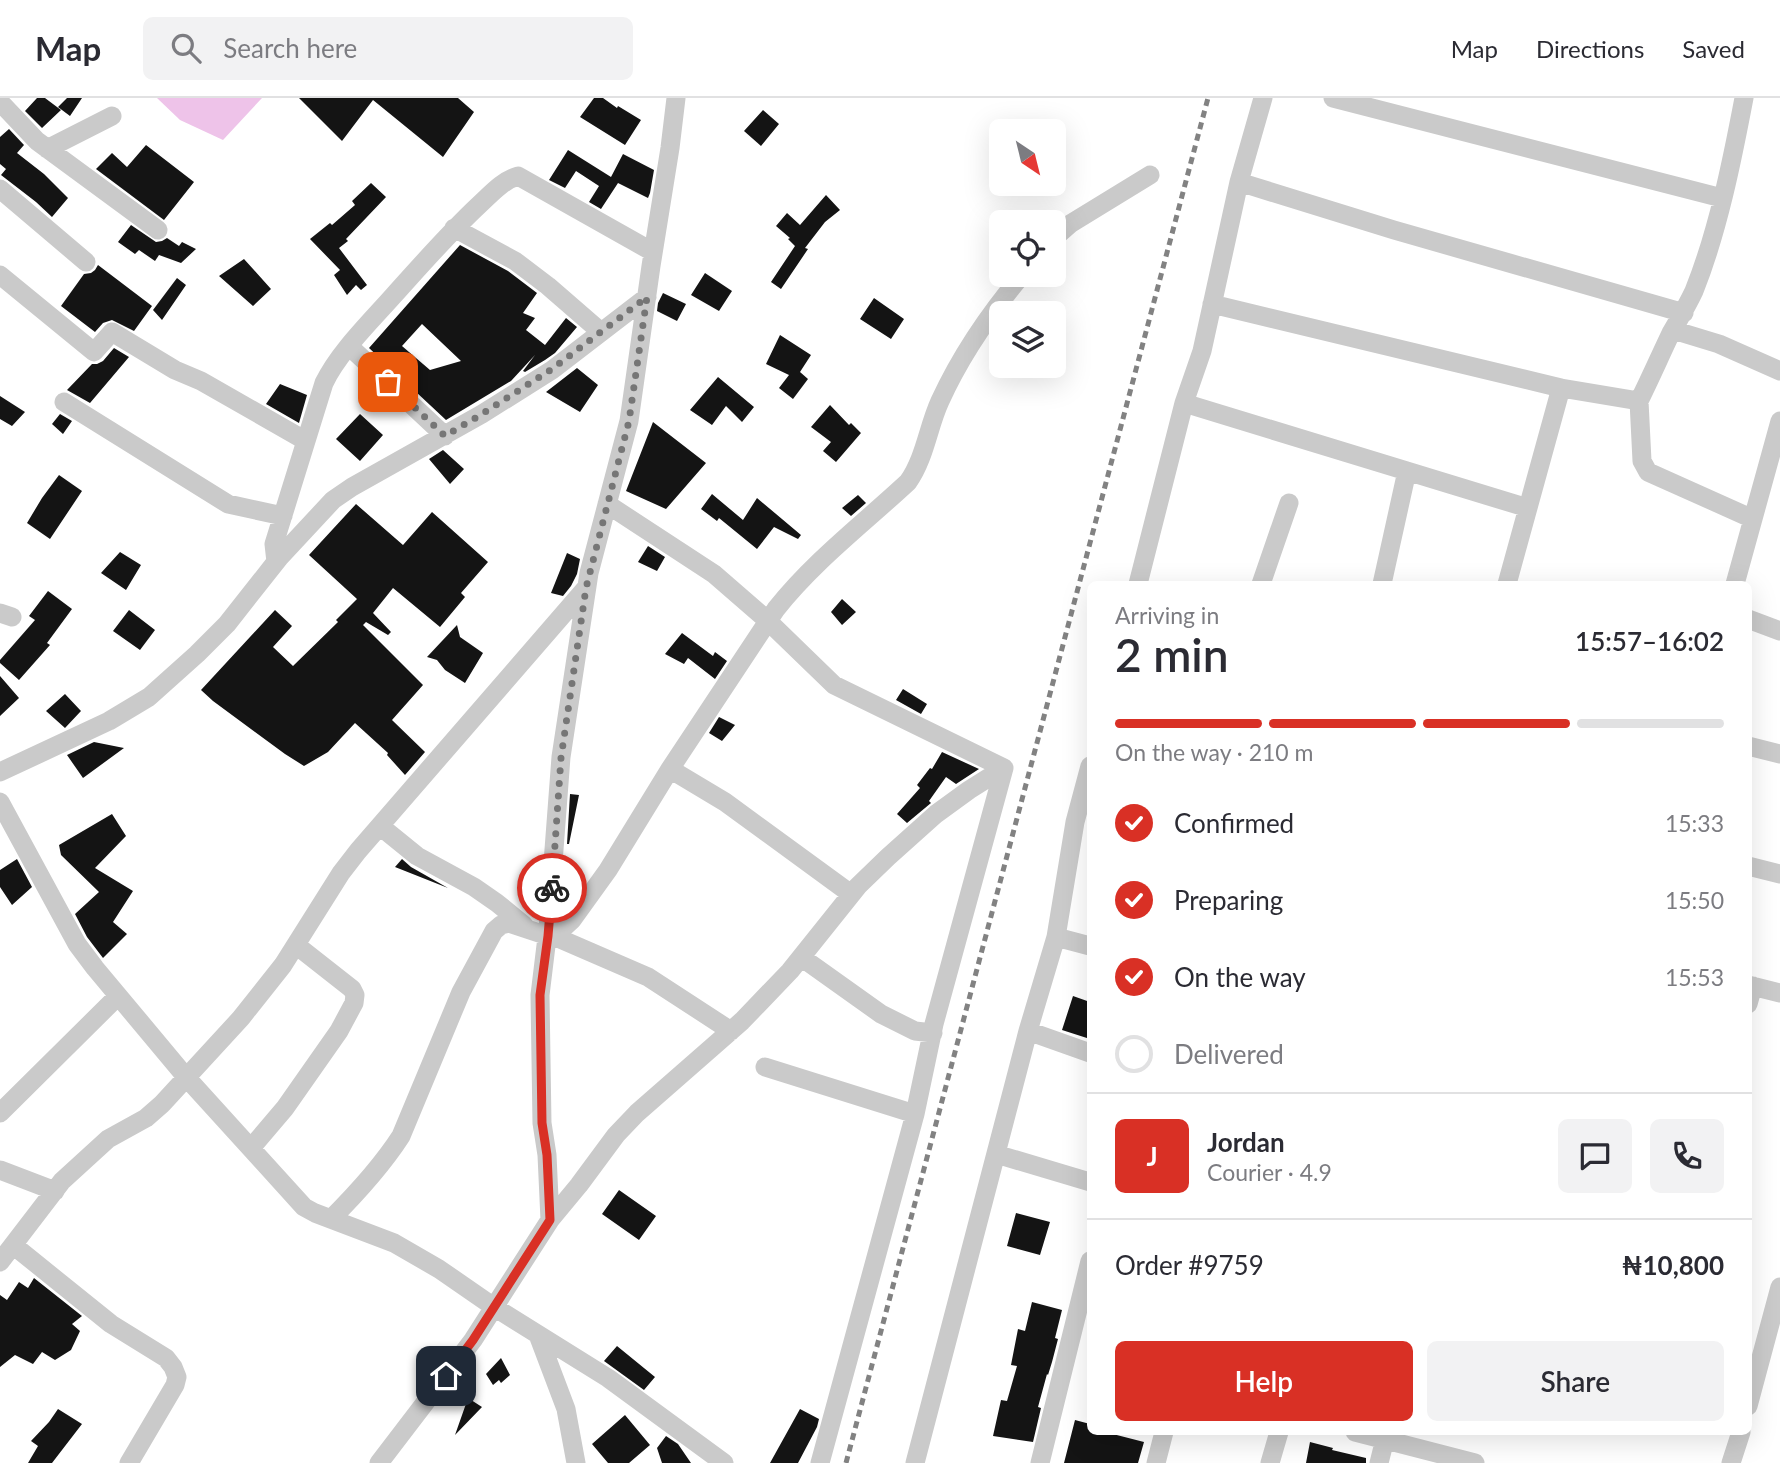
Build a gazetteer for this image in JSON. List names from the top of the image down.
{
  "north": "bottom right",
  "page": {
    "header": "Map",
    "search": "Search here",
    "nav": ["Map", "Directions", "Saved"],
    "heading": ["2 min", "Arriving in", "15:57–16:02"],
    "panel": [
      "Jordan",
      "Courier · 4.9",
      "Order #9759",
      "₦10,800"
    ],
    "bar": "On the way · 210 m",
    "list": [
      ["Confirmed", "15:33"],
      ["Preparing", "15:50"],
      ["On the way", "15:53"],
      "Delivered"
    ],
    "round": "J",
    "buttons": ["Help", "Share"]
  }
}
